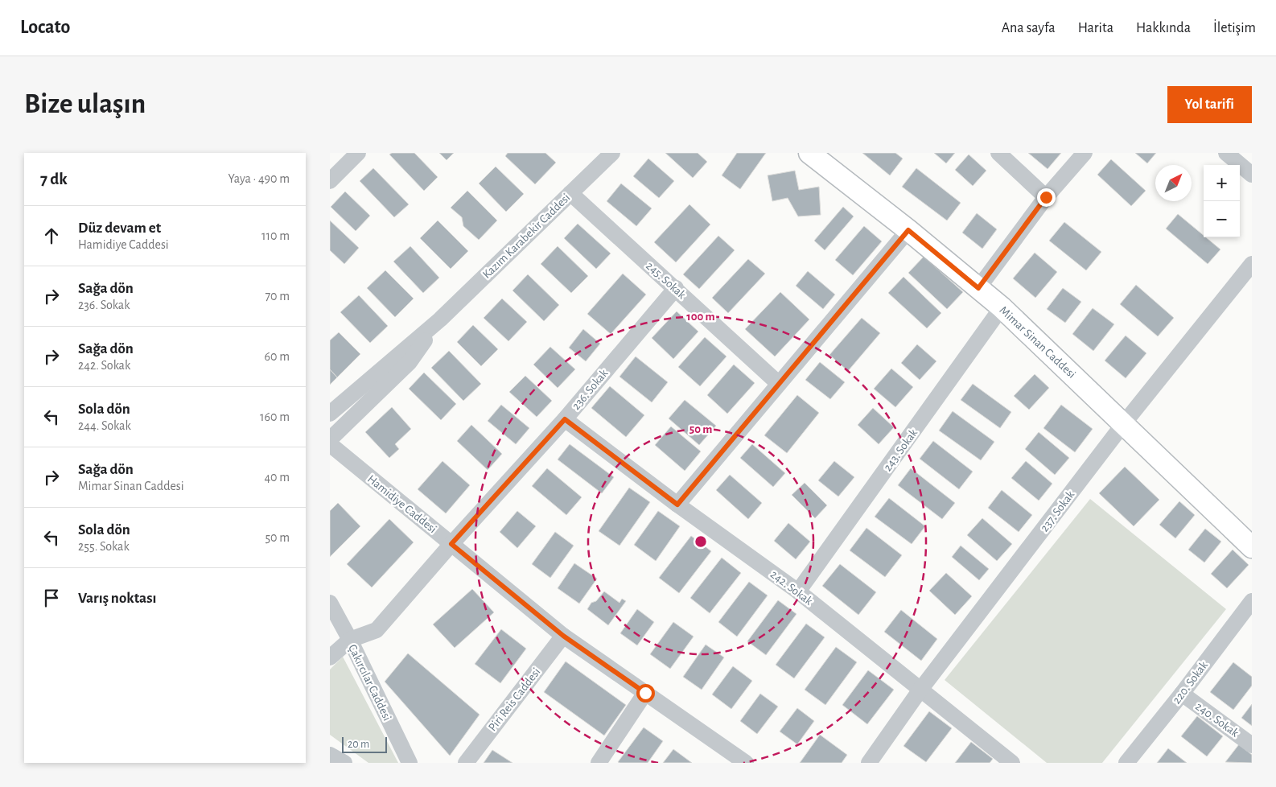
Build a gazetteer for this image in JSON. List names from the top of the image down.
{
  "streets": {
    "main road": ["Mimar Sinan Caddesi"],
    "street": [
      "Kazım Karabekir Caddesi",
      "245. Sokak",
      "236. Sokak",
      "243. Sokak",
      "Hamidiye Caddesi",
      "237. Sokak",
      "242. Sokak",
      "Çakırcılar Caddesi",
      "220. Sokak",
      "Piri Reis Caddesi",
      "240. Sokak"
    ]
  },
  "crossings": [
    ["Kazım Karabekir Caddesi", "245. Sokak"],
    ["245. Sokak", "236. Sokak"],
    ["Mimar Sinan Caddesi", "243. Sokak"],
    ["Mimar Sinan Caddesi", "237. Sokak"],
    ["236. Sokak", "Hamidiye Caddesi"],
    ["236. Sokak", "242. Sokak"],
    ["236. Sokak", "Çakırcılar Caddesi"],
    ["243. Sokak", "242. Sokak"],
    ["Hamidiye Caddesi", "Piri Reis Caddesi"],
    ["237. Sokak", "242. Sokak"],
    ["220. Sokak", "240. Sokak"]
  ],
  "scale_bar": "20 m",
  "north": "top right",
  "page": {
    "header": "Locato",
    "nav": [
      "Ana sayfa",
      "Harita",
      "Hakkında",
      "İletişim"
    ],
    "buttons": "Yol tarifi",
    "title": "Bize ulaşın",
    "heading": ["7 dk", "Yaya · 490 m"],
    "map_buttons": ["+", "−"],
    "list": [
      ["Düz devam et", "Hamidiye Caddesi", "110 m"],
      ["Sağa dön", "236. Sokak", "70 m"],
      ["Sağa dön", "242. Sokak", "60 m"],
      ["Sola dön", "244. Sokak", "160 m"],
      ["Sağa dön", "Mimar Sinan Caddesi", "40 m"],
      ["Sola dön", "255. Sokak", "50 m"],
      "Varış noktası"
    ],
    "scale": "20 m"
  },
  "rings": ["100 m", "50 m"]
}
